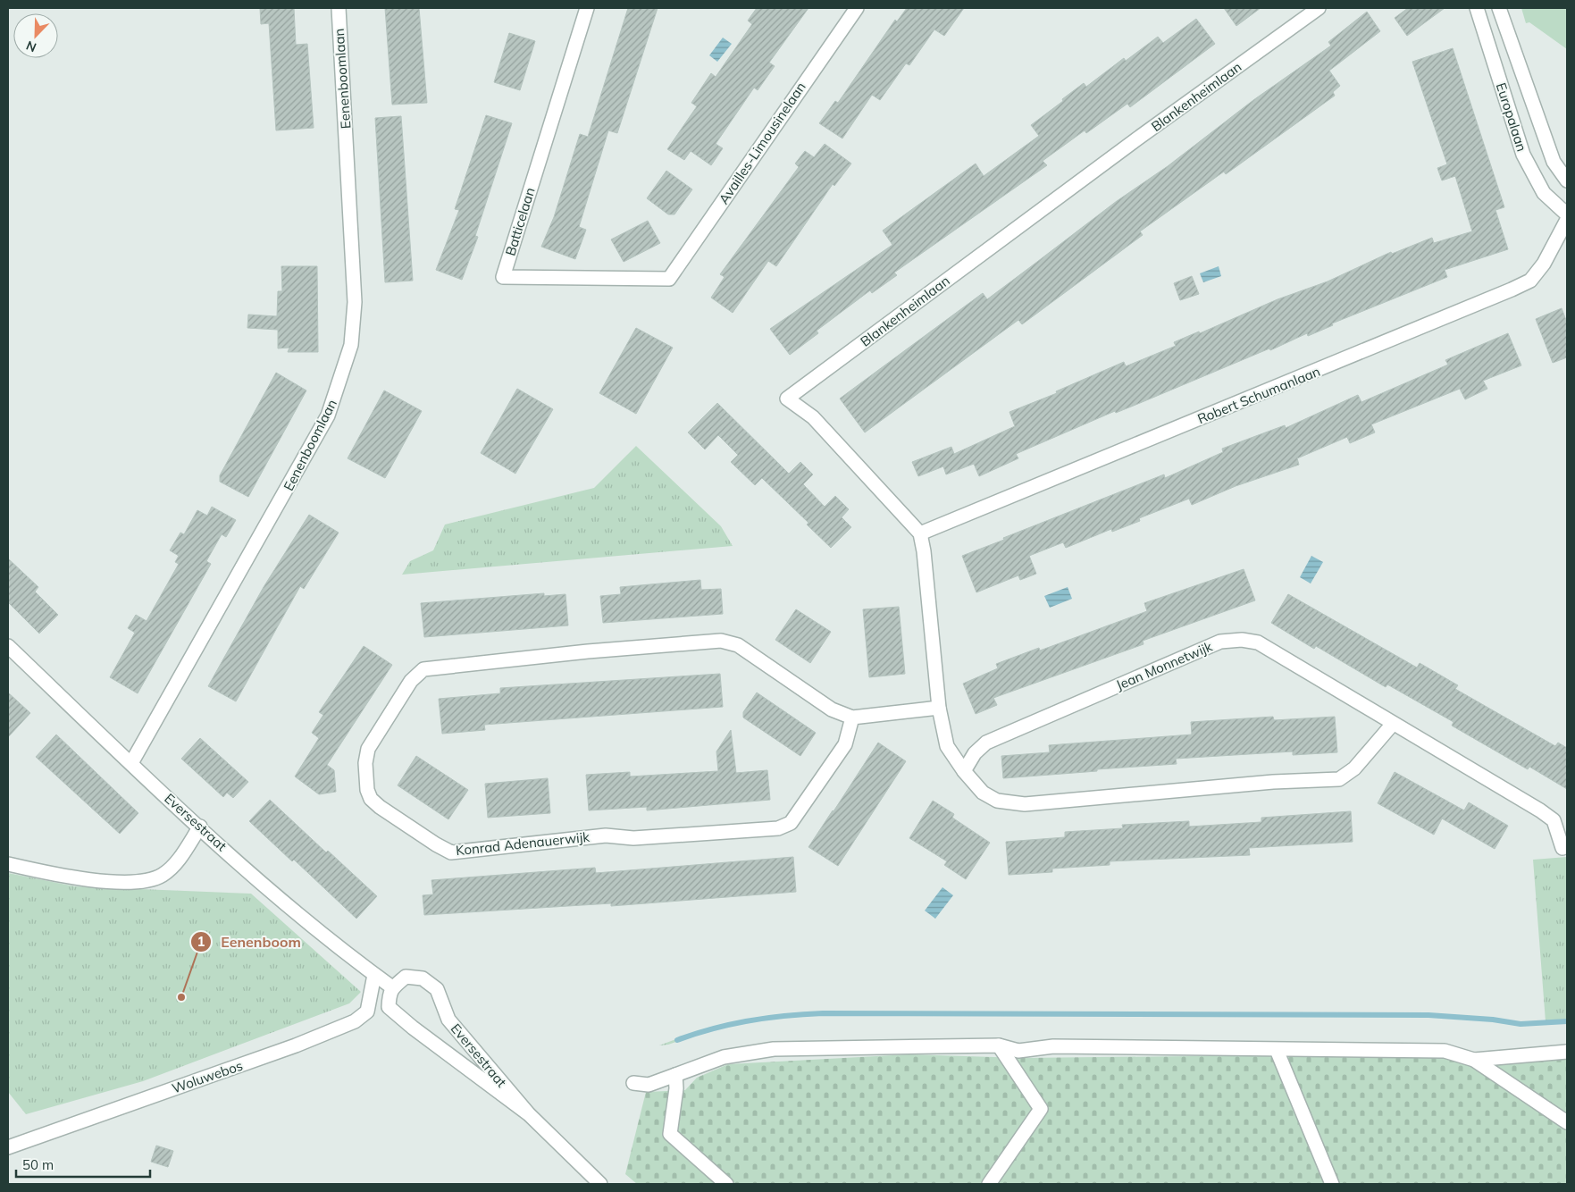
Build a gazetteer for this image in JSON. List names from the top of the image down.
{
  "streets": {
    "street": [
      "Eenenboomlaan",
      "Blankenheimlaan",
      "Europalaan",
      "Availles-Limousinelaan",
      "Batticelaan",
      "Robert Schumanlaan",
      "Jean Monnetwijk",
      "Eversestraat",
      "Konrad Adenauerwijk",
      "Woluwebos"
    ]
  },
  "crossings": [
    ["Eenenboomlaan", "Eversestraat"],
    ["Blankenheimlaan", "Robert Schumanlaan"],
    ["Availles-Limousinelaan", "Batticelaan"],
    ["Eversestraat", "Woluwebos"]
  ],
  "places": ["Eenenboom"],
  "scale_bar": "50 m",
  "north": "bottom left"
}
